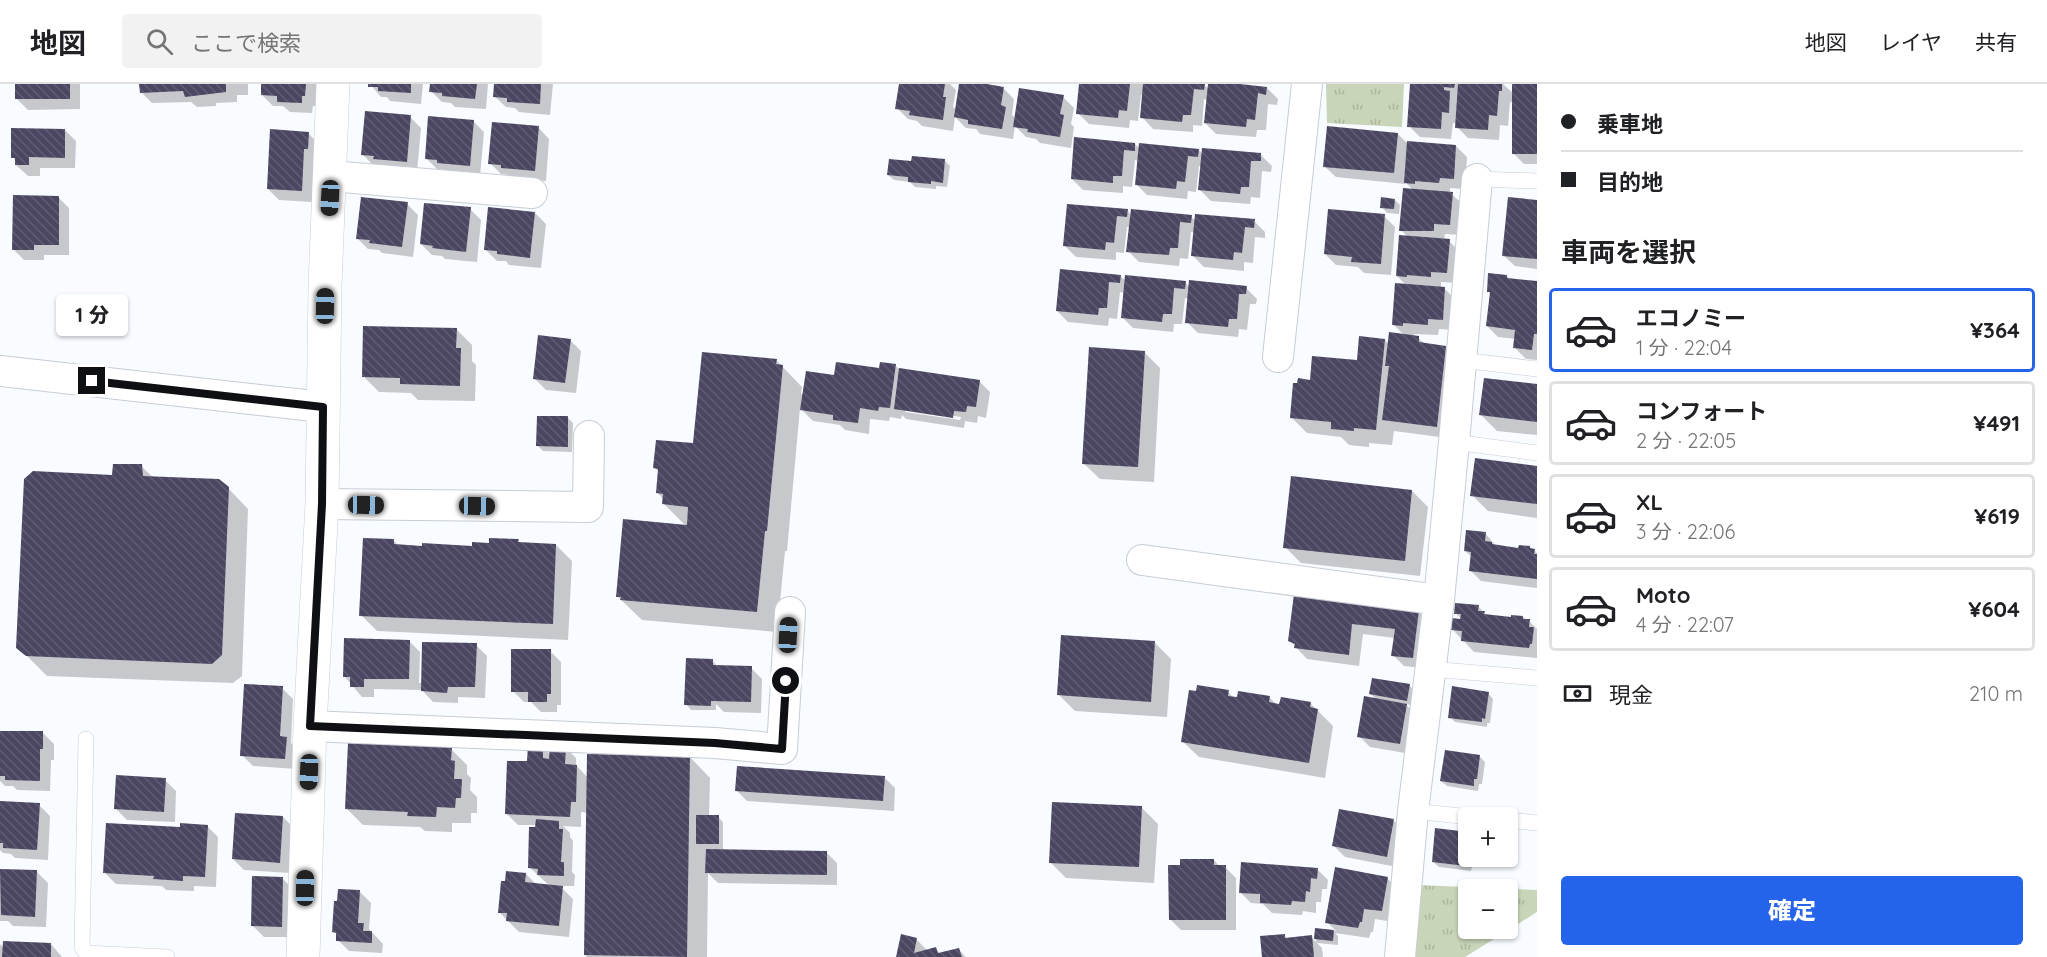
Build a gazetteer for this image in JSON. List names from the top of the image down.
{
  "page": {
    "header": "地図",
    "search": "ここで検索",
    "nav": ["地図", "レイヤ", "共有"],
    "banner": ["乗車地", "目的地"],
    "heading": "車両を選択",
    "list": [
      {
        "name": "エコノミー",
        "note": "1 分 · 22:04",
        "value": "¥364"
      },
      {
        "name": "コンフォート",
        "note": "2 分 · 22:05",
        "value": "¥491"
      },
      {
        "name": "XL",
        "note": "3 分 · 22:06",
        "value": "¥619"
      },
      {
        "name": "Moto",
        "note": "4 分 · 22:07",
        "value": "¥604"
      }
    ],
    "bubble": "1 分",
    "pay": ["現金", "210 m"],
    "map_buttons": ["+", "−"],
    "buttons": "確定"
  }
}
